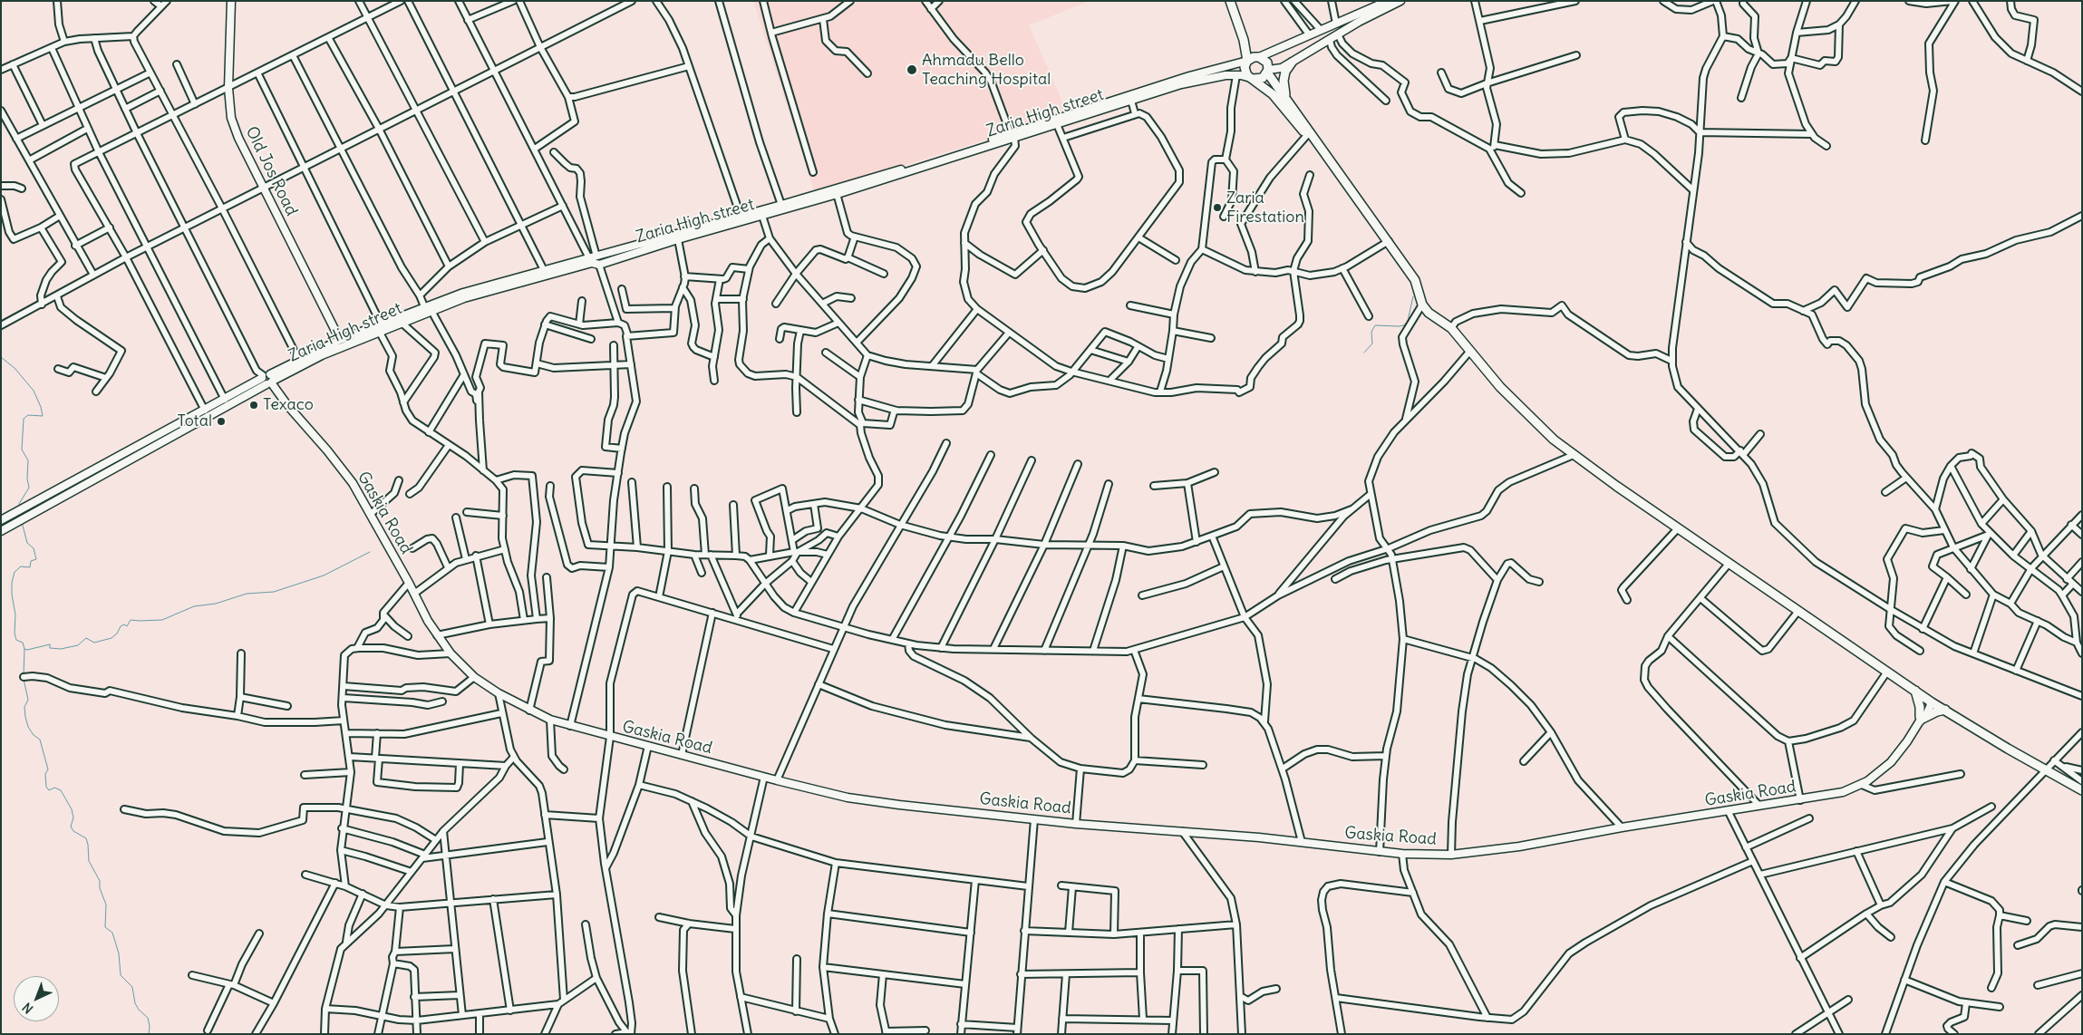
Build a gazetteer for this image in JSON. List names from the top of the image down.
{
  "streets": {
    "main road": ["Zaria High street", "Old Jos Road", "Gaskia Road"]
  },
  "crossings": [
    ["Zaria High street", "Old Jos Road"],
    ["Zaria High street", "Gaskia Road"]
  ],
  "places": [
    "Ahmadu Bello Teaching Hospital",
    "Zaria Firestation",
    "Texaco",
    "Total"
  ],
  "north": "bottom left"
}
